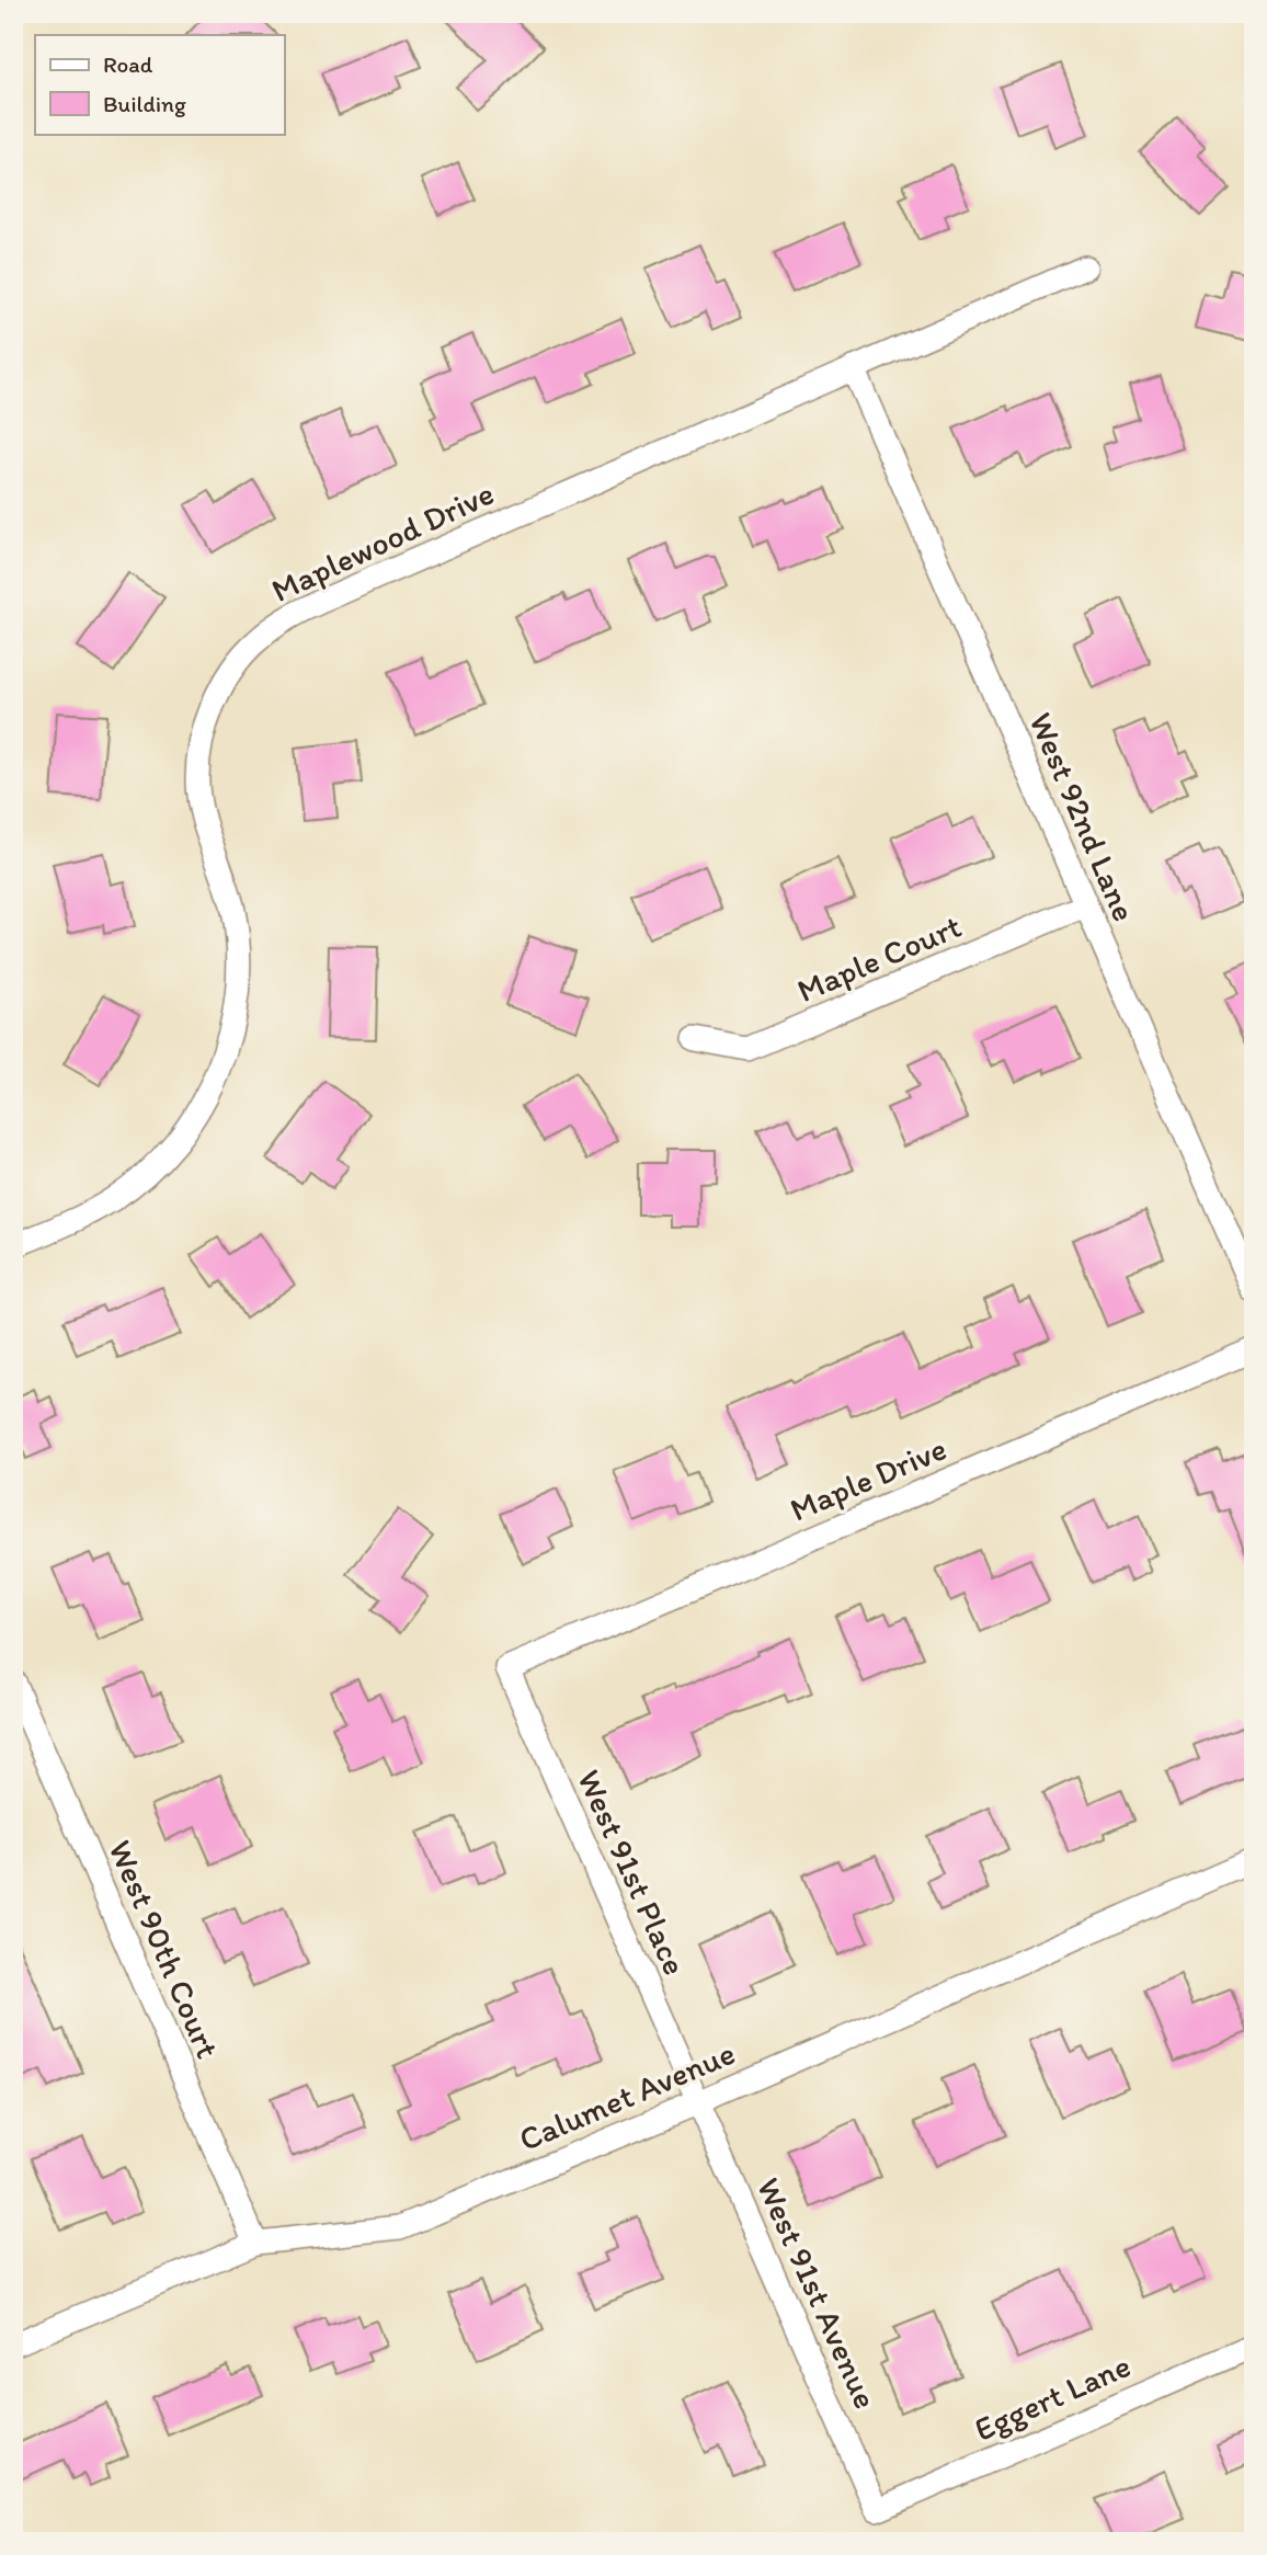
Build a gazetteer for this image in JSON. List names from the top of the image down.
{
  "streets": {
    "street": [
      "Maplewood Drive",
      "West 92nd Lane",
      "Maple Court",
      "Maple Drive",
      "West 91st Place",
      "West 90th Court",
      "Calumet Avenue",
      "West 91st Avenue",
      "Eggert Lane"
    ]
  },
  "crossings": [
    ["Maplewood Drive", "West 92nd Lane"],
    ["West 92nd Lane", "Maple Court"],
    ["Maple Drive", "West 91st Place"],
    ["West 91st Place", "Calumet Avenue"],
    ["West 91st Place", "West 91st Avenue"],
    ["West 90th Court", "Calumet Avenue"],
    ["Calumet Avenue", "West 91st Avenue"],
    ["West 91st Avenue", "Eggert Lane"]
  ],
  "legend": ["Road", "Building"]
}
